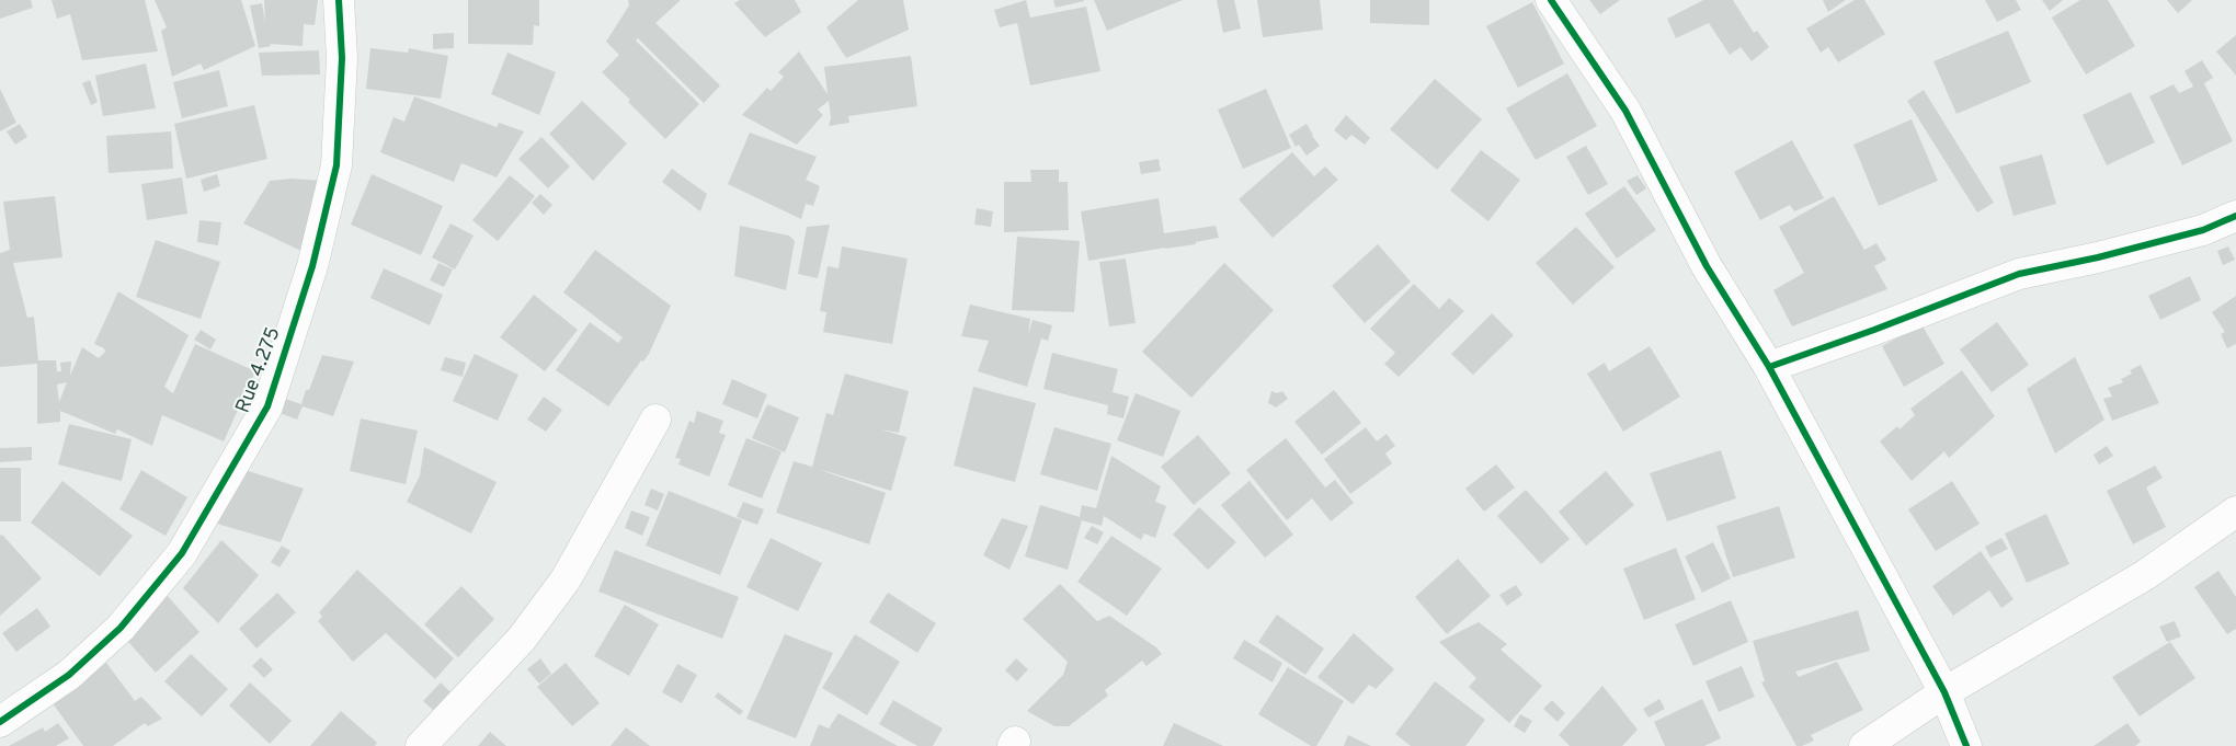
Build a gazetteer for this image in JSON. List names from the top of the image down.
{
  "streets": {
    "street": ["Rue 4.275"]
  }
}
